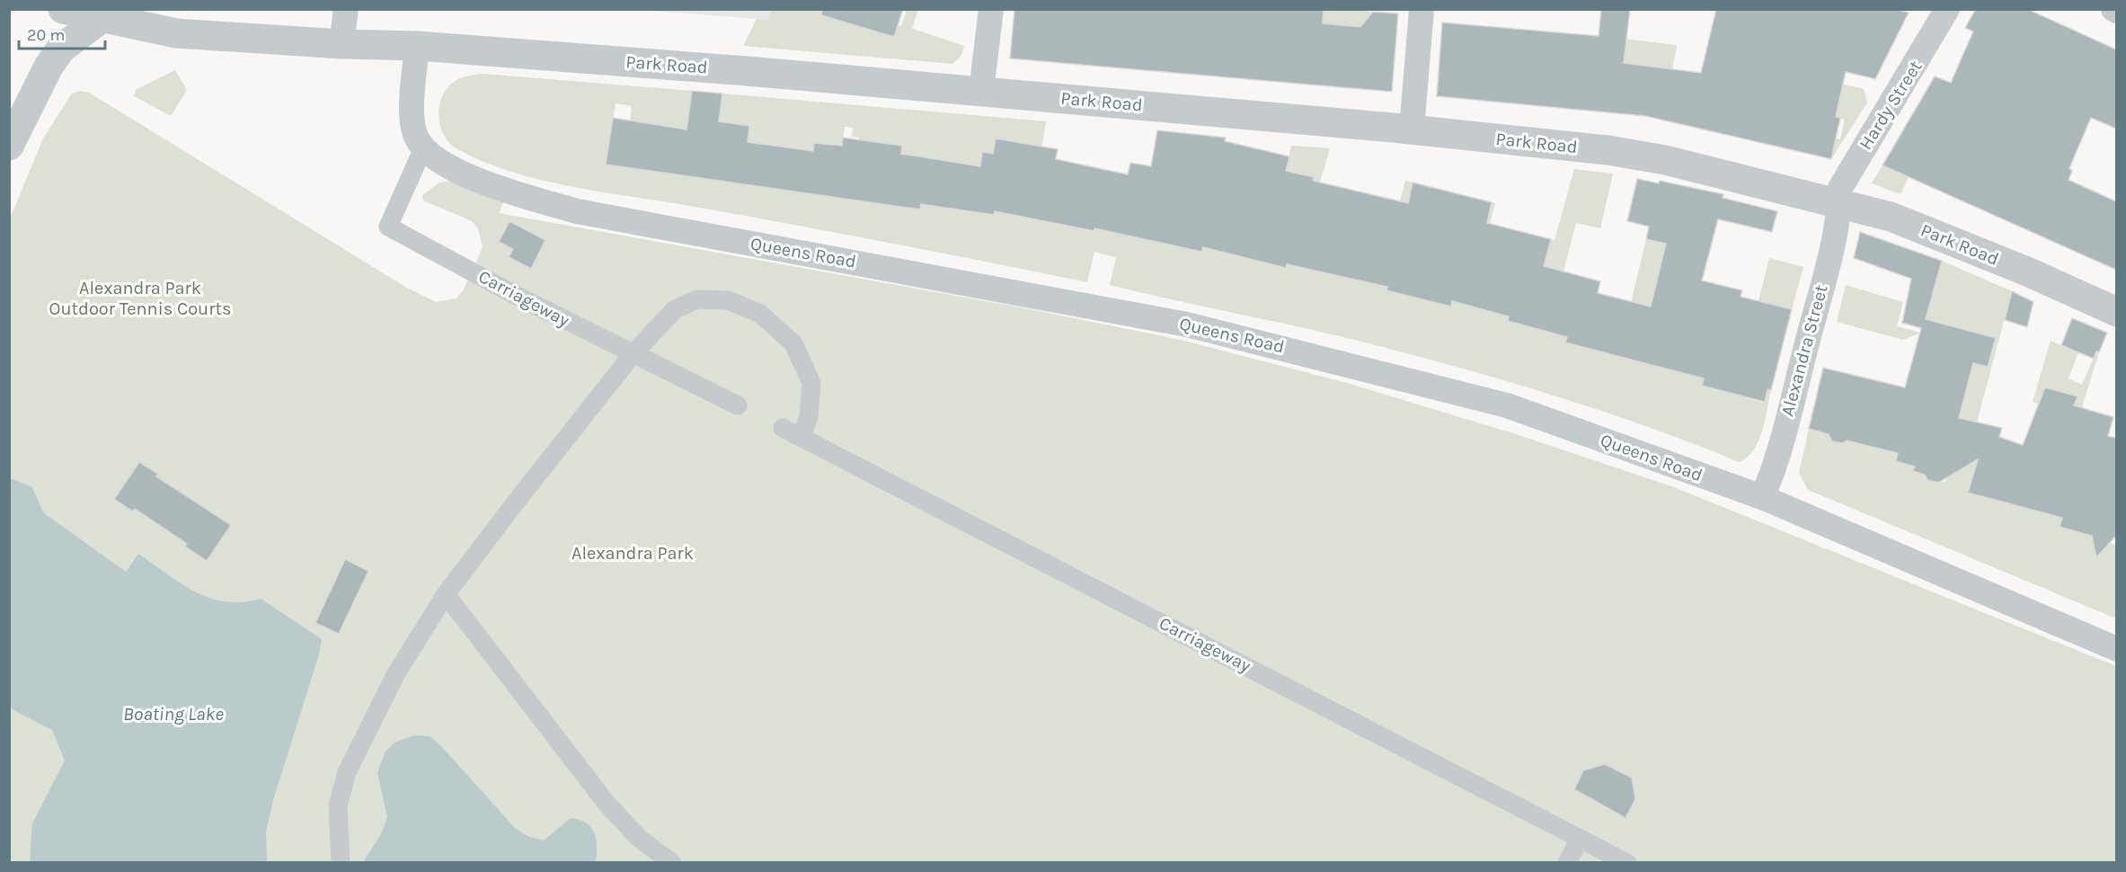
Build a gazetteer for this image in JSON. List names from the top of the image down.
{
  "streets": {
    "street": [
      "Park Road",
      "Hardy Street",
      "Queens Road",
      "Carriageway",
      "Alexandra Street"
    ]
  },
  "crossings": [
    ["Park Road", "Hardy Street"],
    ["Park Road", "Queens Road"],
    ["Park Road", "Alexandra Street"],
    ["Hardy Street", "Alexandra Street"],
    ["Queens Road", "Carriageway"],
    ["Queens Road", "Alexandra Street"]
  ],
  "water": ["Boating Lake"],
  "parks": ["Alexandra Park Outdoor Tennis Courts", "Alexandra Park"],
  "scale_bar": "20 m"
}
